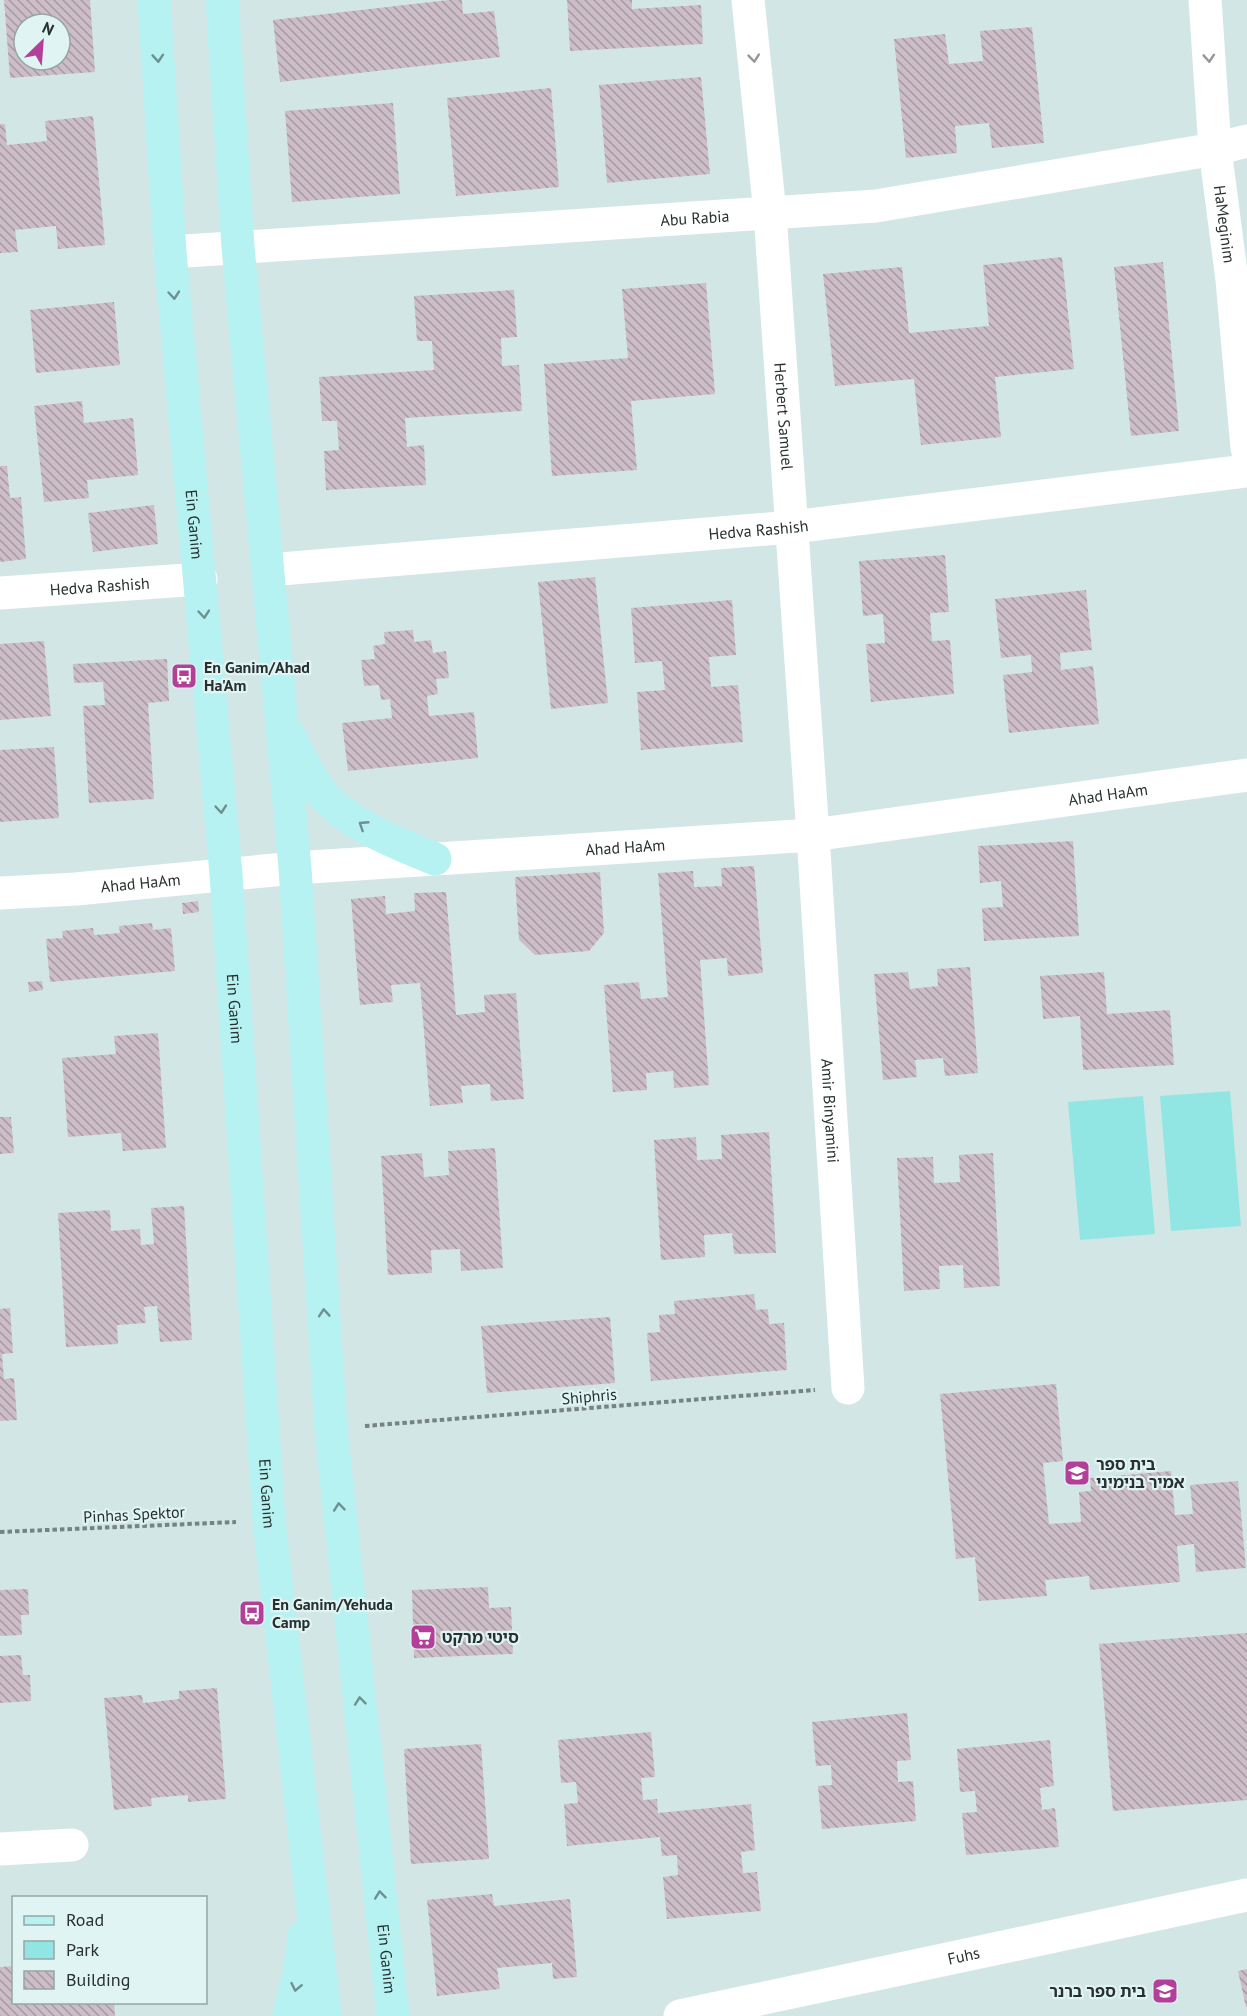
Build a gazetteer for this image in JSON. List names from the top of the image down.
{
  "streets": {
    "street": [
      "Abu Rabia",
      "HaMeginim",
      "Herbert Samuel",
      "Ein Ganim",
      "Hedva Rashish",
      "Ahad HaAm",
      "Amir Binyamini",
      "Fuhs"
    ],
    "path": ["Shiphris", "Pinhas Spektor"]
  },
  "crossings": [
    ["Abu Rabia", "HaMeginim"],
    ["Abu Rabia", "Herbert Samuel"],
    ["Abu Rabia", "Ein Ganim"],
    ["Herbert Samuel", "Hedva Rashish"],
    ["Herbert Samuel", "Ahad HaAm"],
    ["Herbert Samuel", "Amir Binyamini"],
    ["Ein Ganim", "Hedva Rashish"],
    ["Ein Ganim", "Ahad HaAm"],
    ["Ein Ganim", "Shiphris"],
    ["Ein Ganim", "Pinhas Spektor"],
    ["Ahad HaAm", "Amir Binyamini"],
    ["Amir Binyamini", "Shiphris"]
  ],
  "places": {
    "bus stop": ["En Ganim/Ahad Ha'Am", "En Ganim/Yehuda Camp"],
    "school or university": ["בית ספר אמיר בנימיני", "בית ספר ברנר"],
    "supermarket": ["סיטי מרקט"]
  },
  "legend": ["Road", "Park", "Building"],
  "north": "top right"
}
